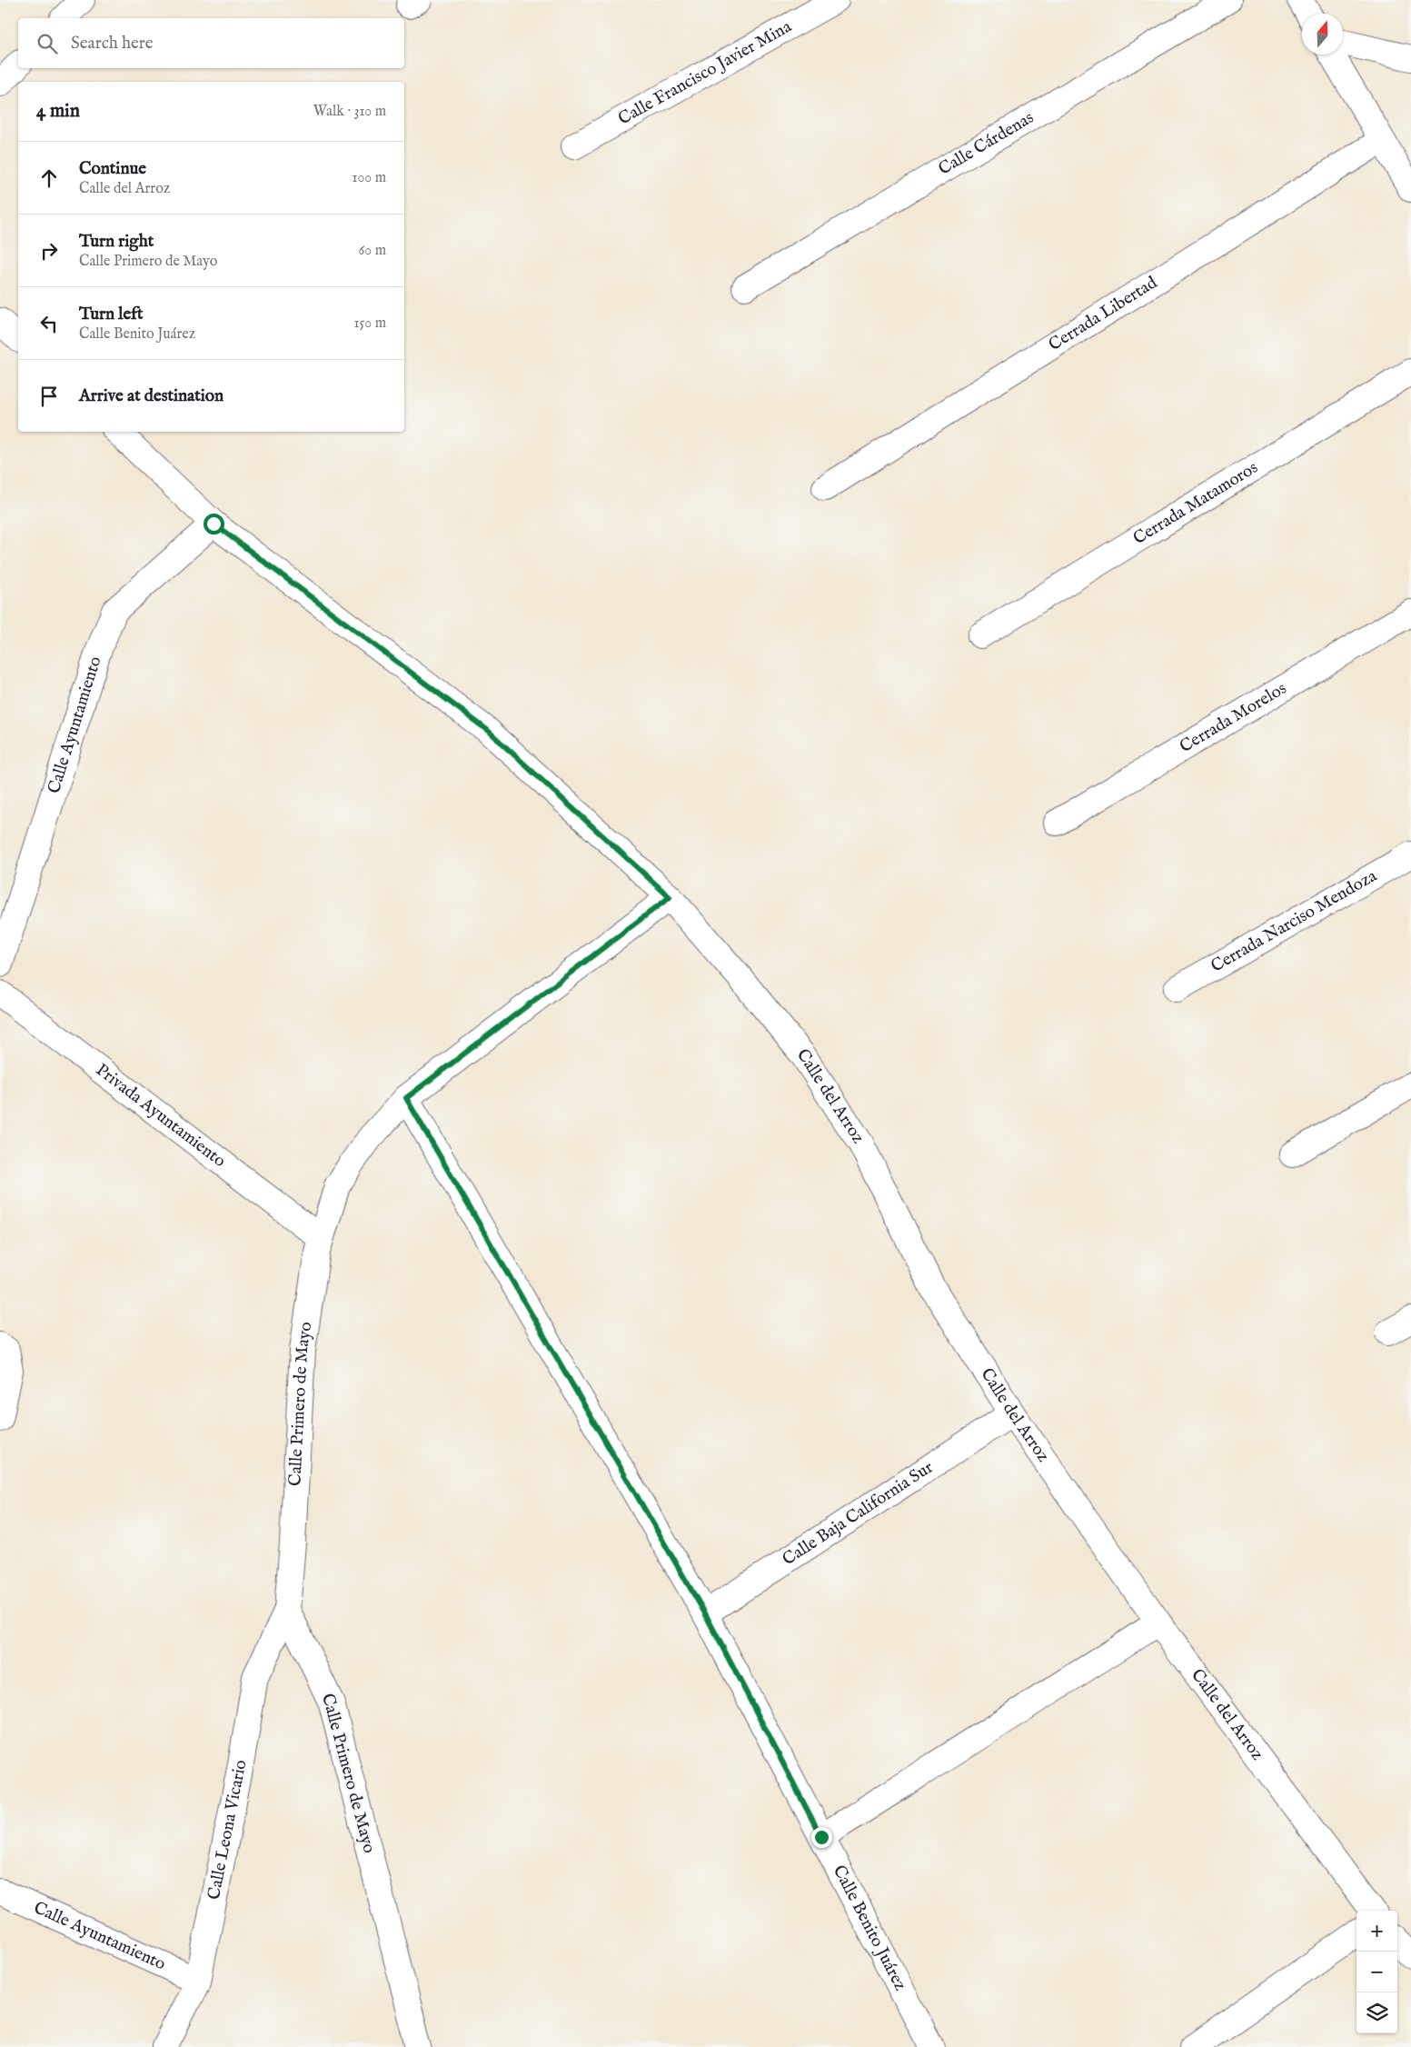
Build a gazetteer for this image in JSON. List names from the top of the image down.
{
  "streets": {
    "street": [
      "Calle Francisco Javier Mina",
      "Calle Cárdenas",
      "Cerrada Libertad",
      "Cerrada Matamoros",
      "Cerrada Morelos",
      "Calle Ayuntamiento",
      "Cerrada Narciso Mendoza",
      "Calle del Arroz",
      "Privada Ayuntamiento",
      "Calle Primero de Mayo",
      "Calle Baja California Sur",
      "Calle Leona Vicario",
      "Calle Benito Juárez"
    ]
  },
  "crossings": [
    ["Calle Ayuntamiento", "Calle del Arroz"],
    ["Calle Ayuntamiento", "Calle Leona Vicario"],
    ["Calle del Arroz", "Calle Primero de Mayo"],
    ["Calle del Arroz", "Calle Baja California Sur"],
    ["Privada Ayuntamiento", "Calle Primero de Mayo"],
    ["Calle Primero de Mayo", "Calle Leona Vicario"],
    ["Calle Primero de Mayo", "Calle Benito Juárez"],
    ["Calle Baja California Sur", "Calle Benito Juárez"]
  ],
  "north": "top",
  "page": {
    "search": "Search here",
    "heading": ["4 min", "Walk · 310 m"],
    "list": [
      ["Continue", "Calle del Arroz", "100 m"],
      ["Turn right", "Calle Primero de Mayo", "60 m"],
      ["Turn left", "Calle Benito Juárez", "150 m"],
      "Arrive at destination"
    ],
    "map_buttons": ["+", "−"]
  }
}
